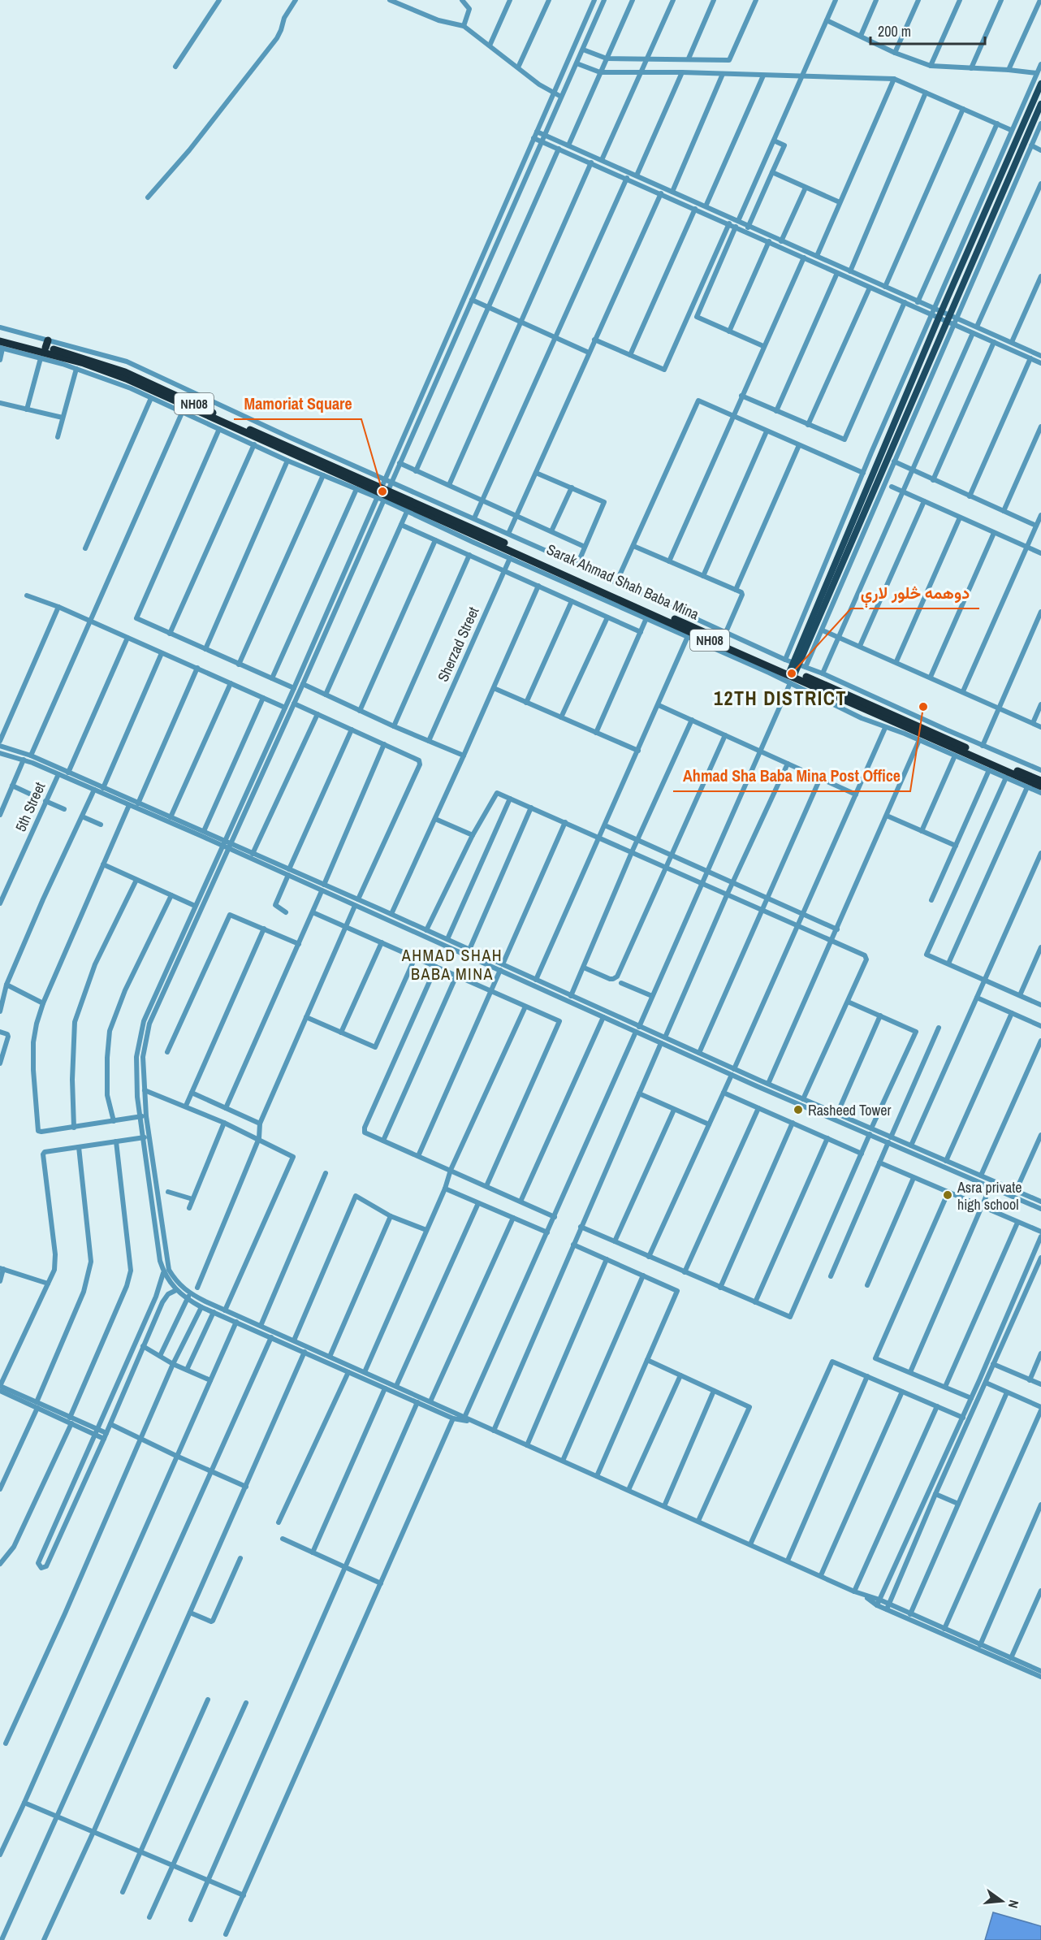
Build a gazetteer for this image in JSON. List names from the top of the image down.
{
  "streets": {
    "highway": ["NH08", "Sarak Ahmad Shah Baba Mina"],
    "street": ["Sherzad Street", "5th Street"]
  },
  "crossings": [
    ["NH08", "Sarak Ahmad Shah Baba Mina"]
  ],
  "districts": ["12TH DISTRICT", "AHMAD SHAH BABA MINA"],
  "places": [
    "Mamoriat Square",
    "دوهمه څلور لارې",
    "Ahmad Sha Baba Mina Post Office",
    "Rasheed Tower",
    "Asra private high school"
  ],
  "scale_bar": "200 m",
  "north": "right"
}
